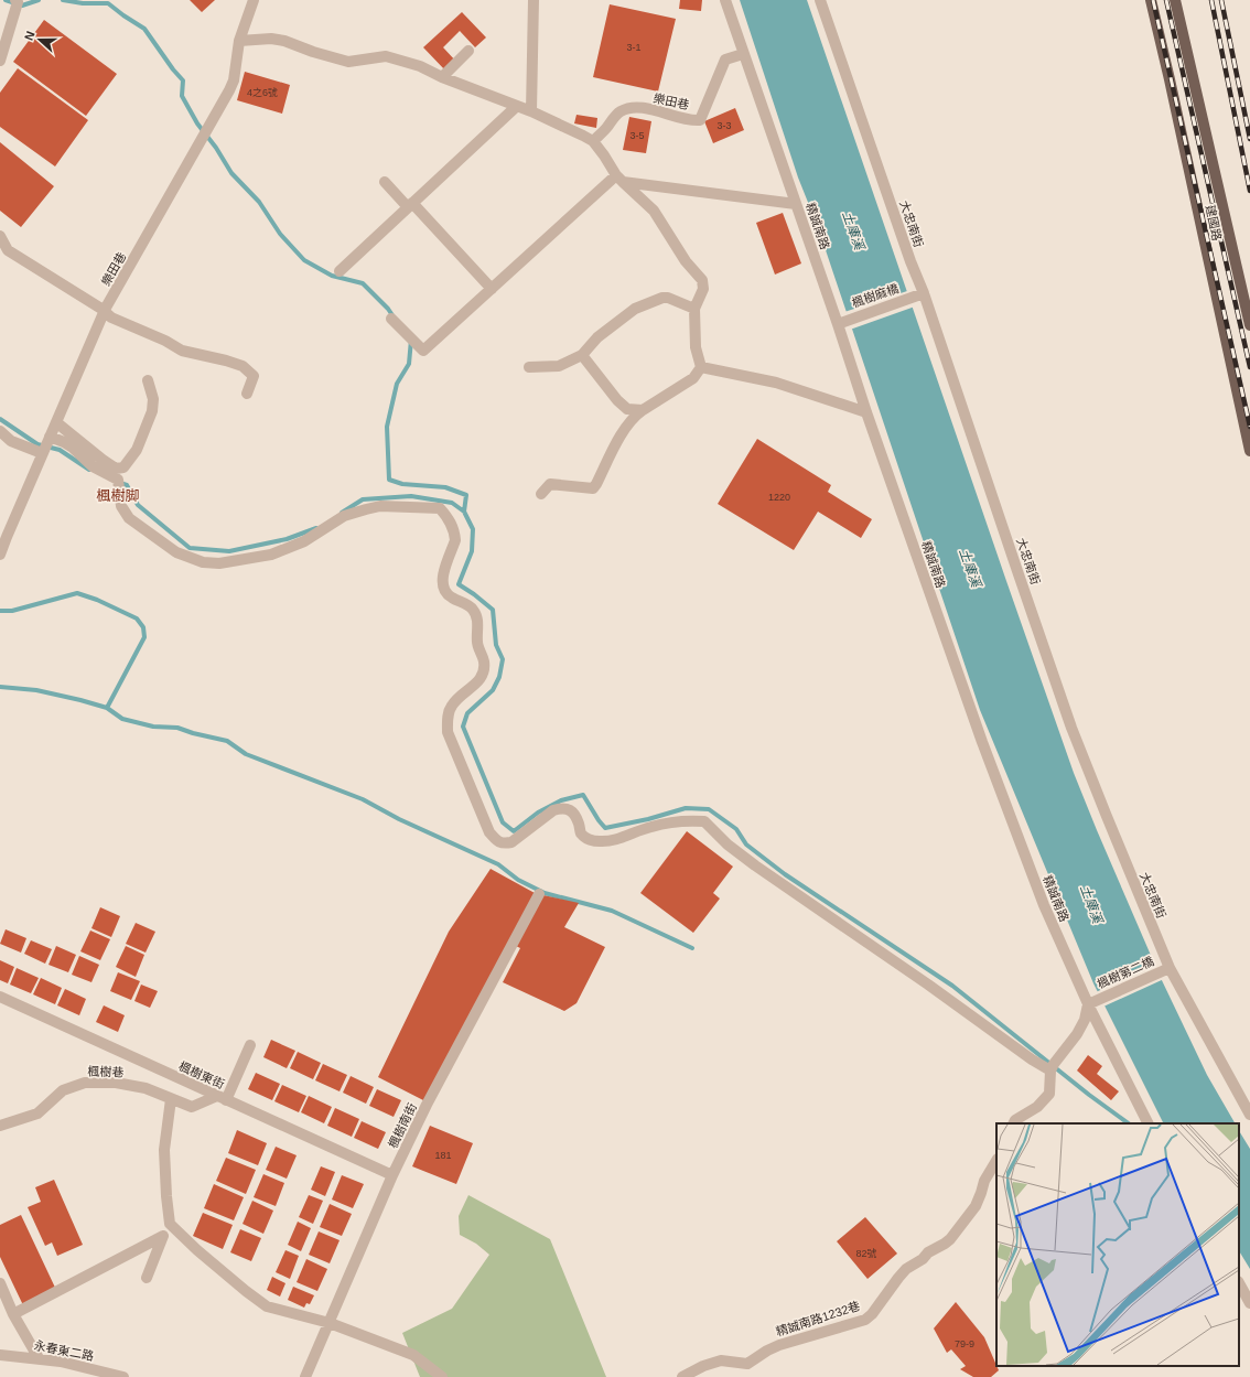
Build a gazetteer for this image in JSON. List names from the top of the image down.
{
  "streets": {
    "main road": ["建國路"],
    "street": [
      "樂田巷",
      "大忠南街",
      "精誠南路",
      "楓樹麻橋",
      "楓樹第二橋",
      "楓樹巷",
      "楓樹東街",
      "楓樹南街",
      "精誠南路1232巷",
      "永春東二路"
    ]
  },
  "crossings": [
    ["樂田巷", "精誠南路"],
    ["大忠南街", "楓樹麻橋"],
    ["大忠南街", "楓樹第二橋"],
    ["精誠南路", "楓樹麻橋"],
    ["精誠南路", "楓樹第二橋"],
    ["楓樹巷", "楓樹東街"],
    ["楓樹東街", "楓樹南街"]
  ],
  "districts": ["楓樹脚"],
  "water": ["土庫溪"],
  "house_numbers": [
    "3-1",
    "4之6號",
    "3-3",
    "3-5",
    "1220",
    "181",
    "82號",
    "79-9"
  ],
  "north": "left"
}
